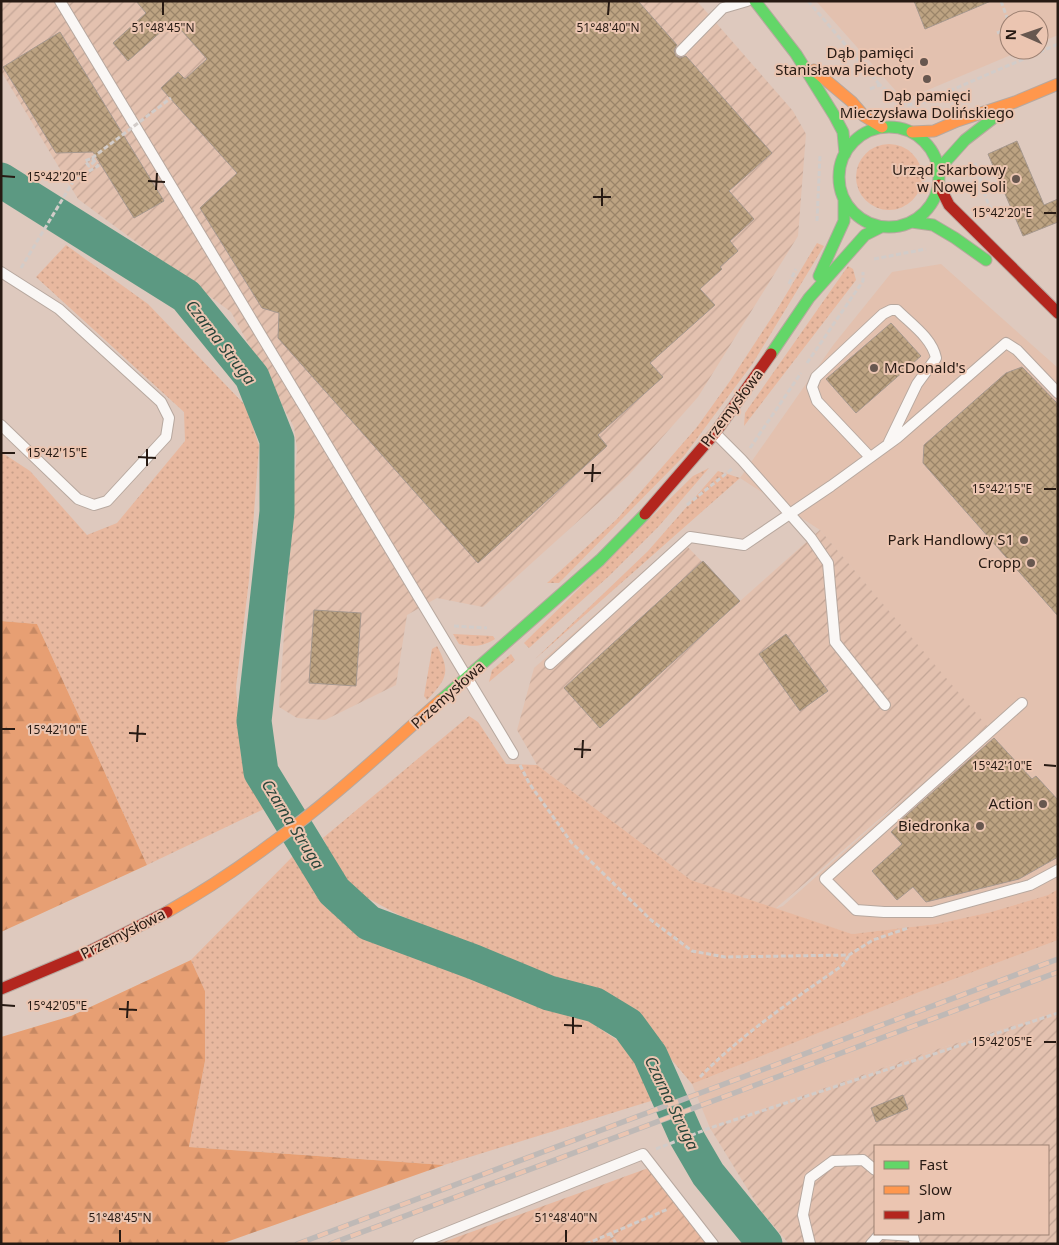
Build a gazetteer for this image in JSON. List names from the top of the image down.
{
  "streets": {
    "street": ["Przemysłowa"]
  },
  "water": ["Czarna Struga"],
  "places": [
    "Dąb pamięci Stanisława Piechoty",
    "Dąb pamięci Mieczysława Dolińskiego",
    "Urząd Skarbowy w Nowej Soli",
    "McDonald's",
    "Park Handlowy S1",
    "Cropp",
    "Action",
    "Biedronka"
  ],
  "legend": ["Fast", "Slow", "Jam"],
  "north": "left",
  "coordinates": [
    "51°48'45\"N",
    "51°48'40\"N",
    "15°42'20\"E",
    "15°42'15\"E",
    "15°42'10\"E",
    "15°42'05\"E"
  ]
}
